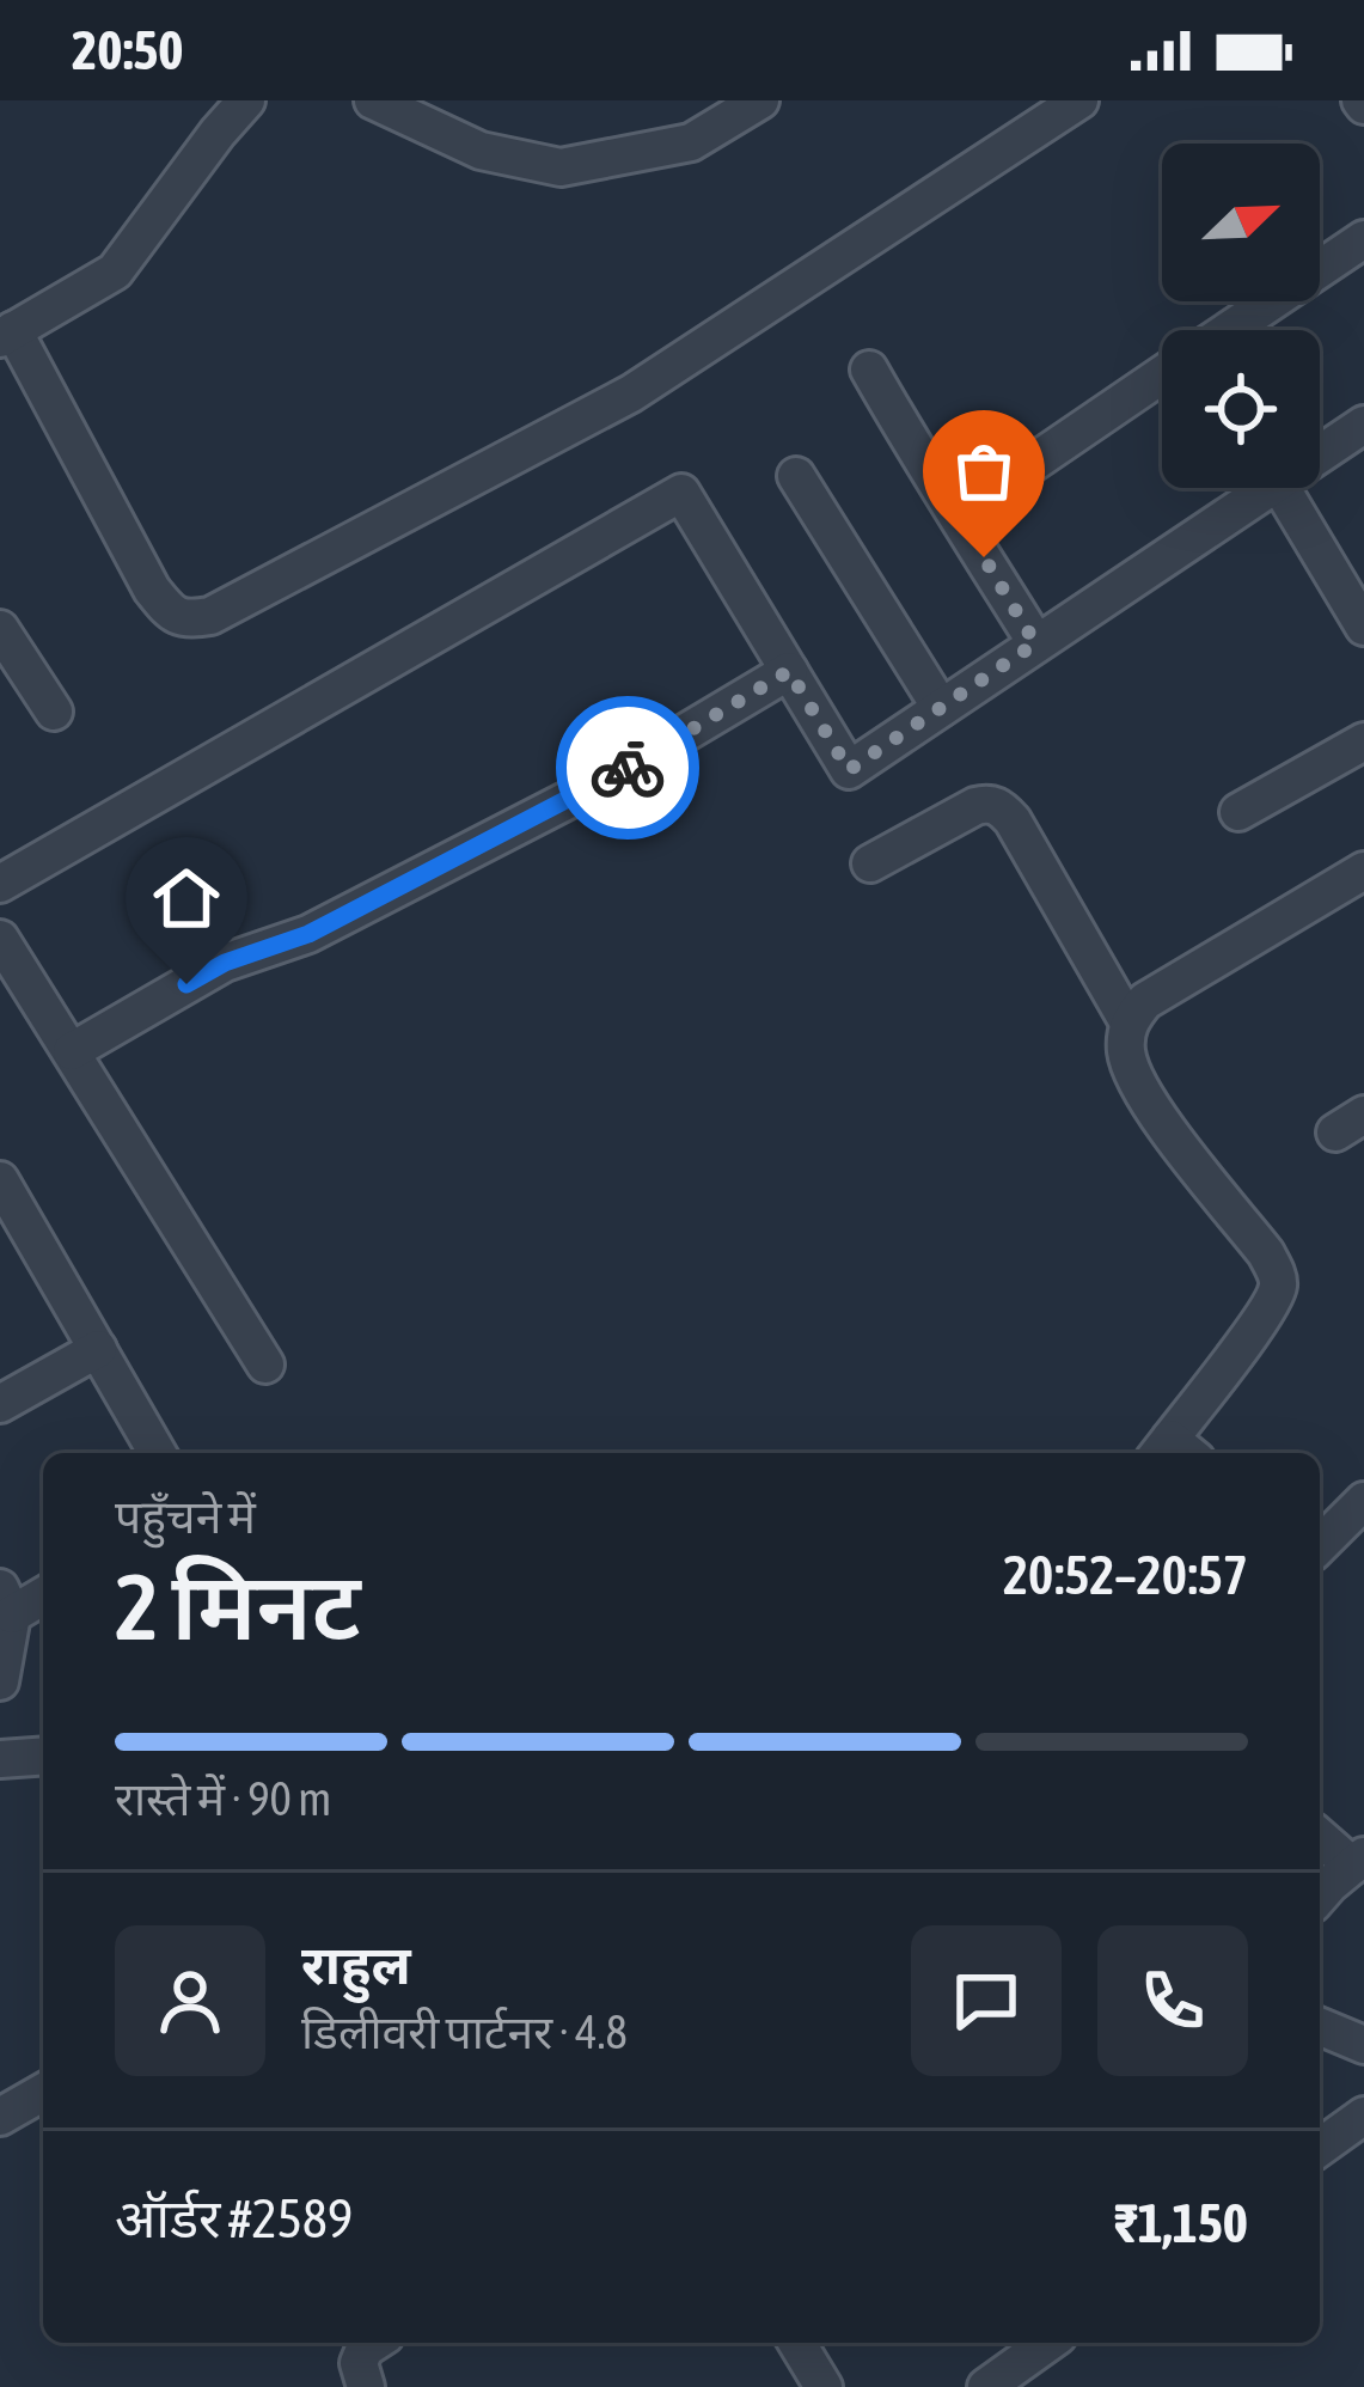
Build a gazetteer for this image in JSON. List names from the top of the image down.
{
  "north": "top right",
  "page": {
    "status": "20:50",
    "heading": ["2 मिनट", "पहुँचने में", "20:52–20:57"],
    "panel": [
      "राहुल",
      "डिलीवरी पार्टनर · 4.8",
      "ऑर्डर #2589",
      "₹1,150"
    ],
    "bar": "रास्ते में · 90 m"
  }
}
